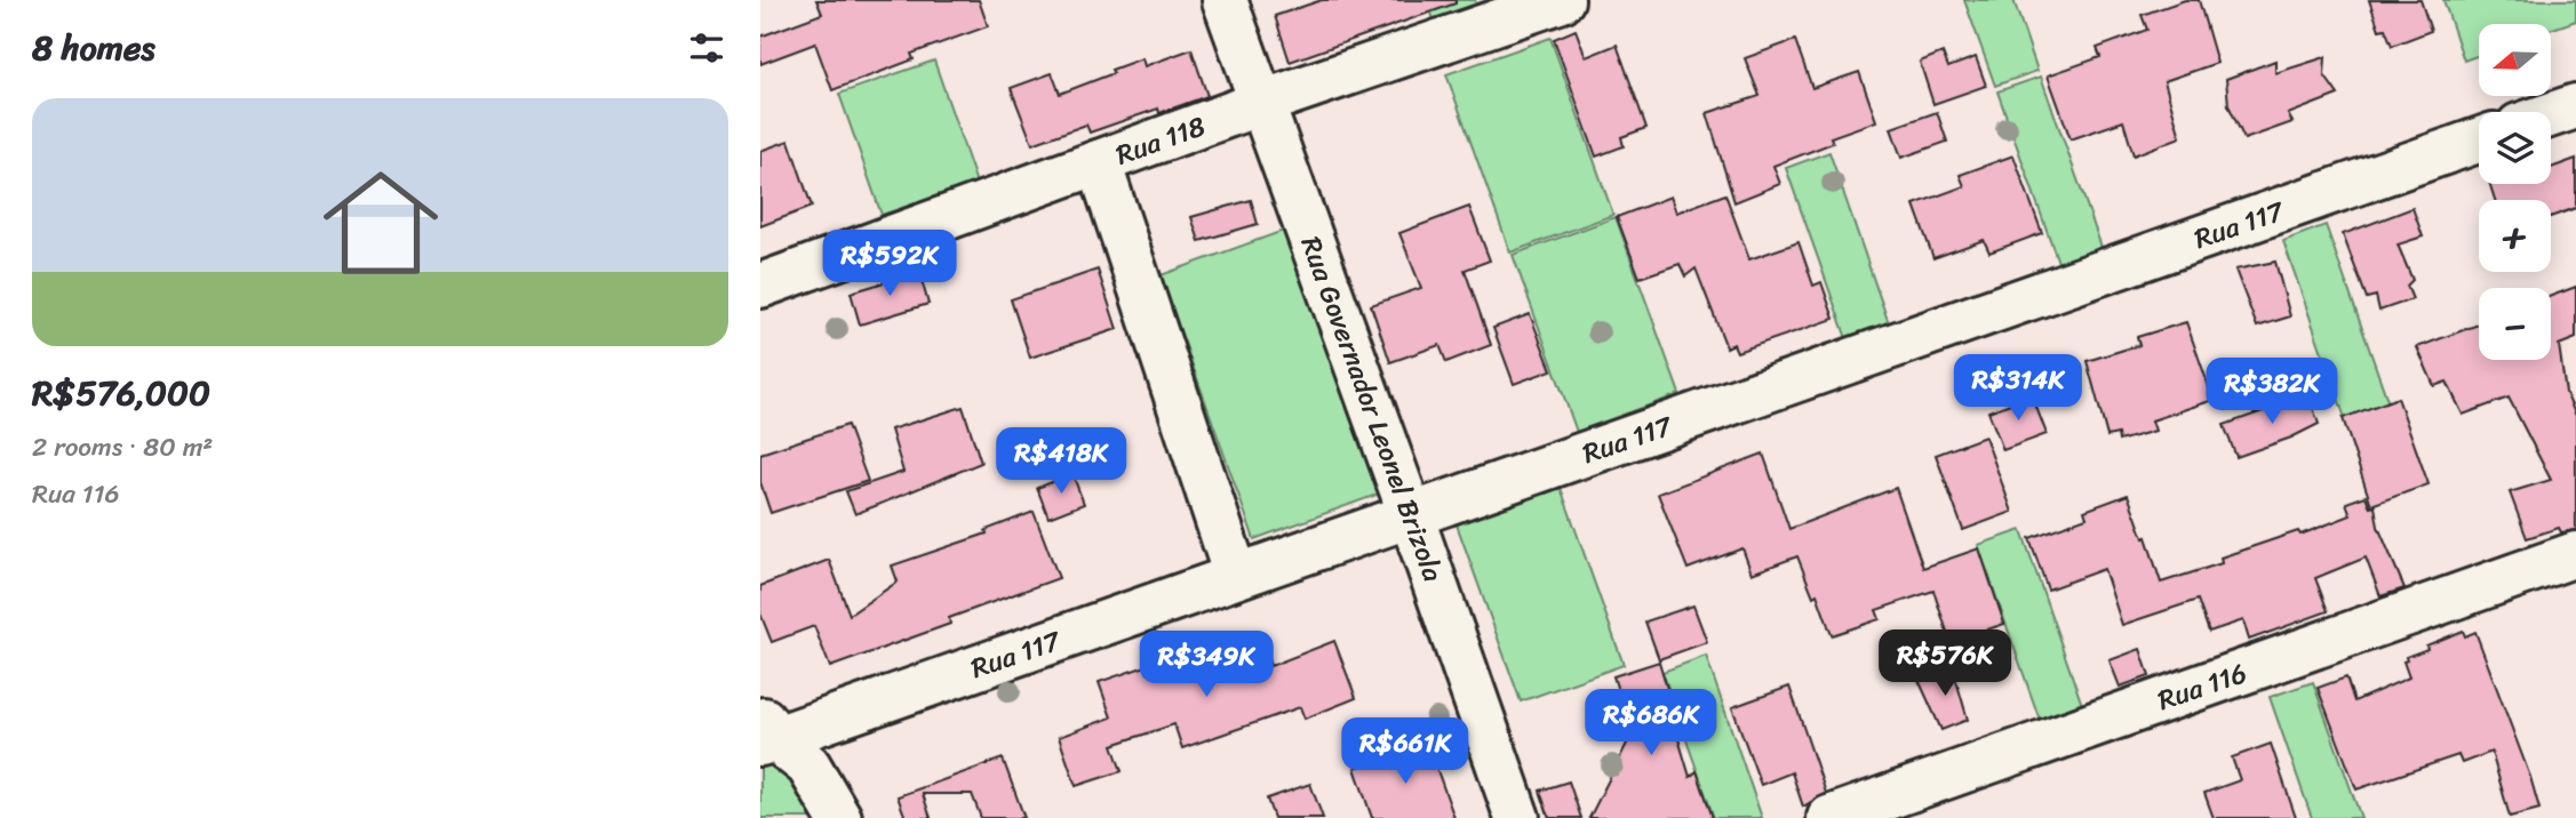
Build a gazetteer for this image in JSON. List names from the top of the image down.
{
  "streets": {
    "street": [
      "Rua 118",
      "Rua 117",
      "Rua Governador Leonel Brizola",
      "Rua 116"
    ]
  },
  "crossings": [
    ["Rua 118", "Rua Governador Leonel Brizola"],
    ["Rua 117", "Rua Governador Leonel Brizola"]
  ],
  "north": "left",
  "page": {
    "heading": "8 homes",
    "map_buttons": ["+", "−"],
    "list": [
      {
        "name": "R$576,000",
        "note": "2 rooms · 80 m² · Rua 116"
      }
    ],
    "price": [
      "R$592K",
      "R$314K",
      "R$382K",
      "R$418K",
      "R$576K",
      "R$349K",
      "R$686K",
      "R$661K"
    ]
  }
}
